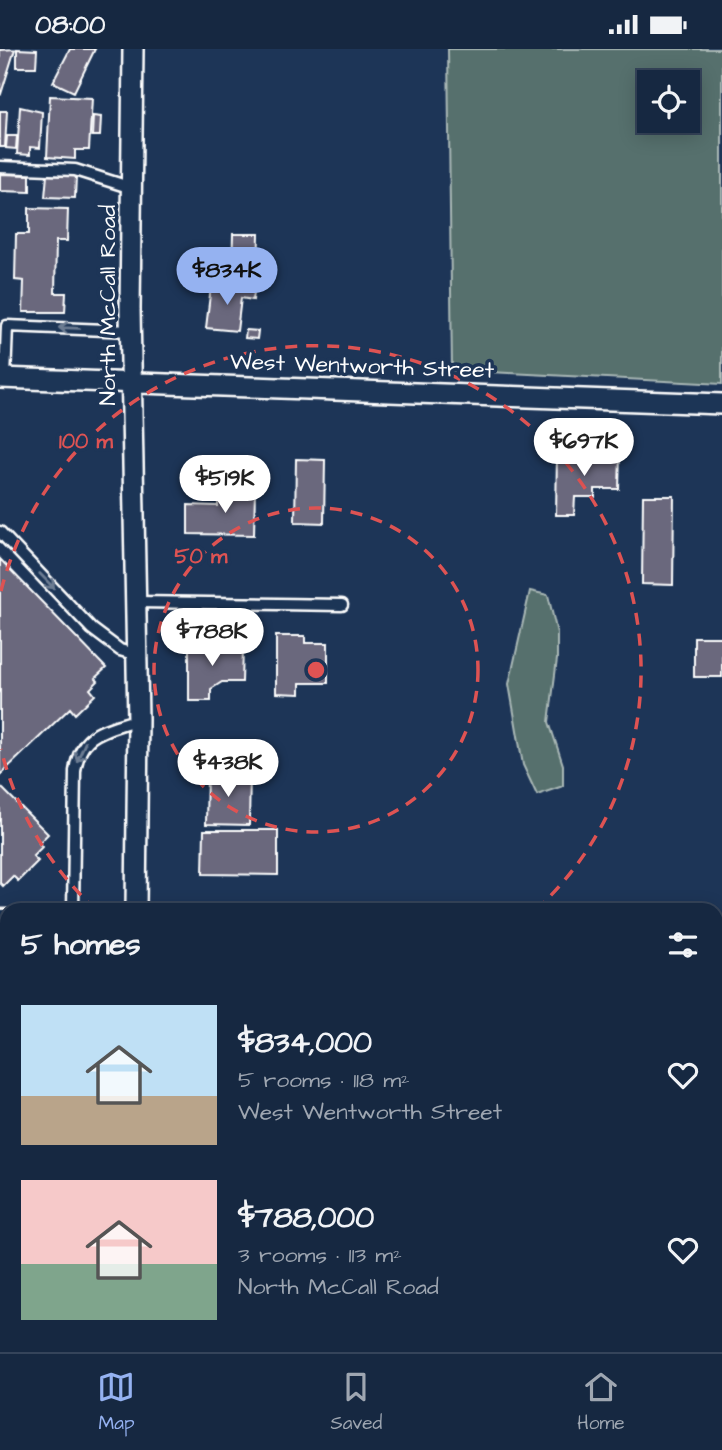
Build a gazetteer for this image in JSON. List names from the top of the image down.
{
  "streets": {
    "street": ["North McCall Road", "West Wentworth Street"]
  },
  "crossings": [
    ["North McCall Road", "West Wentworth Street"]
  ],
  "page": {
    "status": "08:00",
    "price": [
      "$834K",
      "$697K",
      "$519K",
      "$788K",
      "$438K"
    ],
    "heading": "5 homes",
    "list": [
      {
        "name": "$834,000",
        "note": "5 rooms · 118 m² · West Wentworth Street"
      },
      {
        "name": "$788,000",
        "note": "3 rooms · 113 m² · North McCall Road"
      }
    ],
    "tabs": ["Map", "Saved", "Home"]
  },
  "rings": ["100 m", "50 m"]
}
